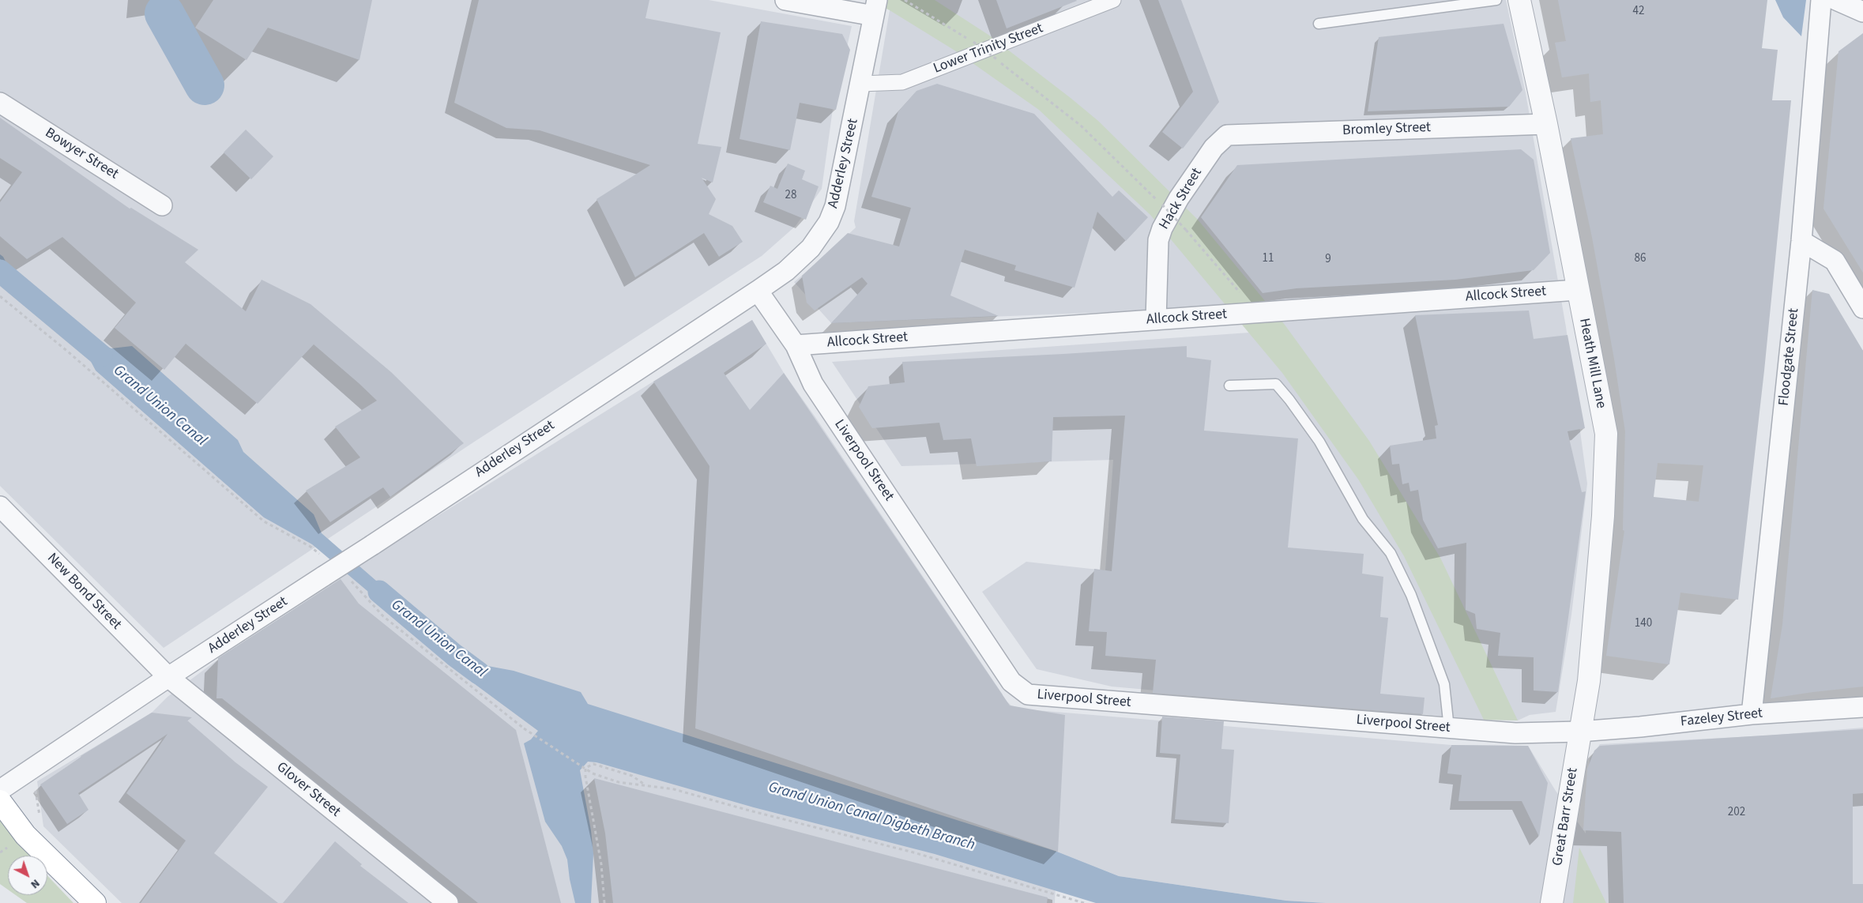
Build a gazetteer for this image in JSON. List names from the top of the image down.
{
  "streets": {
    "street": [
      "Lower Trinity Street",
      "Bromley Street",
      "Bowyer Street",
      "Adderley Street",
      "Hack Street",
      "Allcock Street",
      "Floodgate Street",
      "Heath Mill Lane",
      "Liverpool Street",
      "New Bond Street",
      "Fazeley Street",
      "Glover Street",
      "Great Barr Street"
    ]
  },
  "crossings": [
    ["Lower Trinity Street", "Adderley Street"],
    ["Bromley Street", "Hack Street"],
    ["Bromley Street", "Heath Mill Lane"],
    ["Adderley Street", "Liverpool Street"],
    ["Adderley Street", "New Bond Street"],
    ["Adderley Street", "Glover Street"],
    ["Hack Street", "Allcock Street"],
    ["Allcock Street", "Heath Mill Lane"],
    ["Allcock Street", "Liverpool Street"],
    ["Floodgate Street", "Fazeley Street"],
    ["Heath Mill Lane", "Liverpool Street"],
    ["Heath Mill Lane", "Fazeley Street"],
    ["Heath Mill Lane", "Great Barr Street"],
    ["Liverpool Street", "Fazeley Street"],
    ["Liverpool Street", "Great Barr Street"],
    ["New Bond Street", "Glover Street"],
    ["Fazeley Street", "Great Barr Street"]
  ],
  "water": ["Grand Union Canal", "Grand Union Canal Digbeth Branch"],
  "house_numbers": [
    "42",
    "28",
    "11",
    "86",
    "9",
    "140",
    "202"
  ],
  "north": "bottom right"
}
